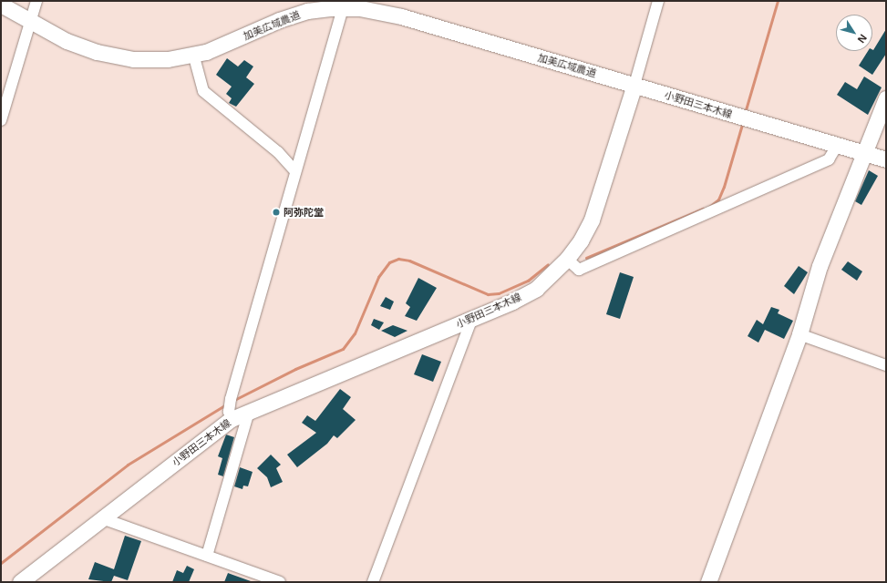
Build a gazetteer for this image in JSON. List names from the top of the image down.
{
  "streets": {
    "street": ["加美広域農道", "小野田三本木線"]
  },
  "crossings": [
    ["加美広域農道", "小野田三本木線"]
  ],
  "places": ["阿弥陀堂"],
  "north": "bottom right"
}
